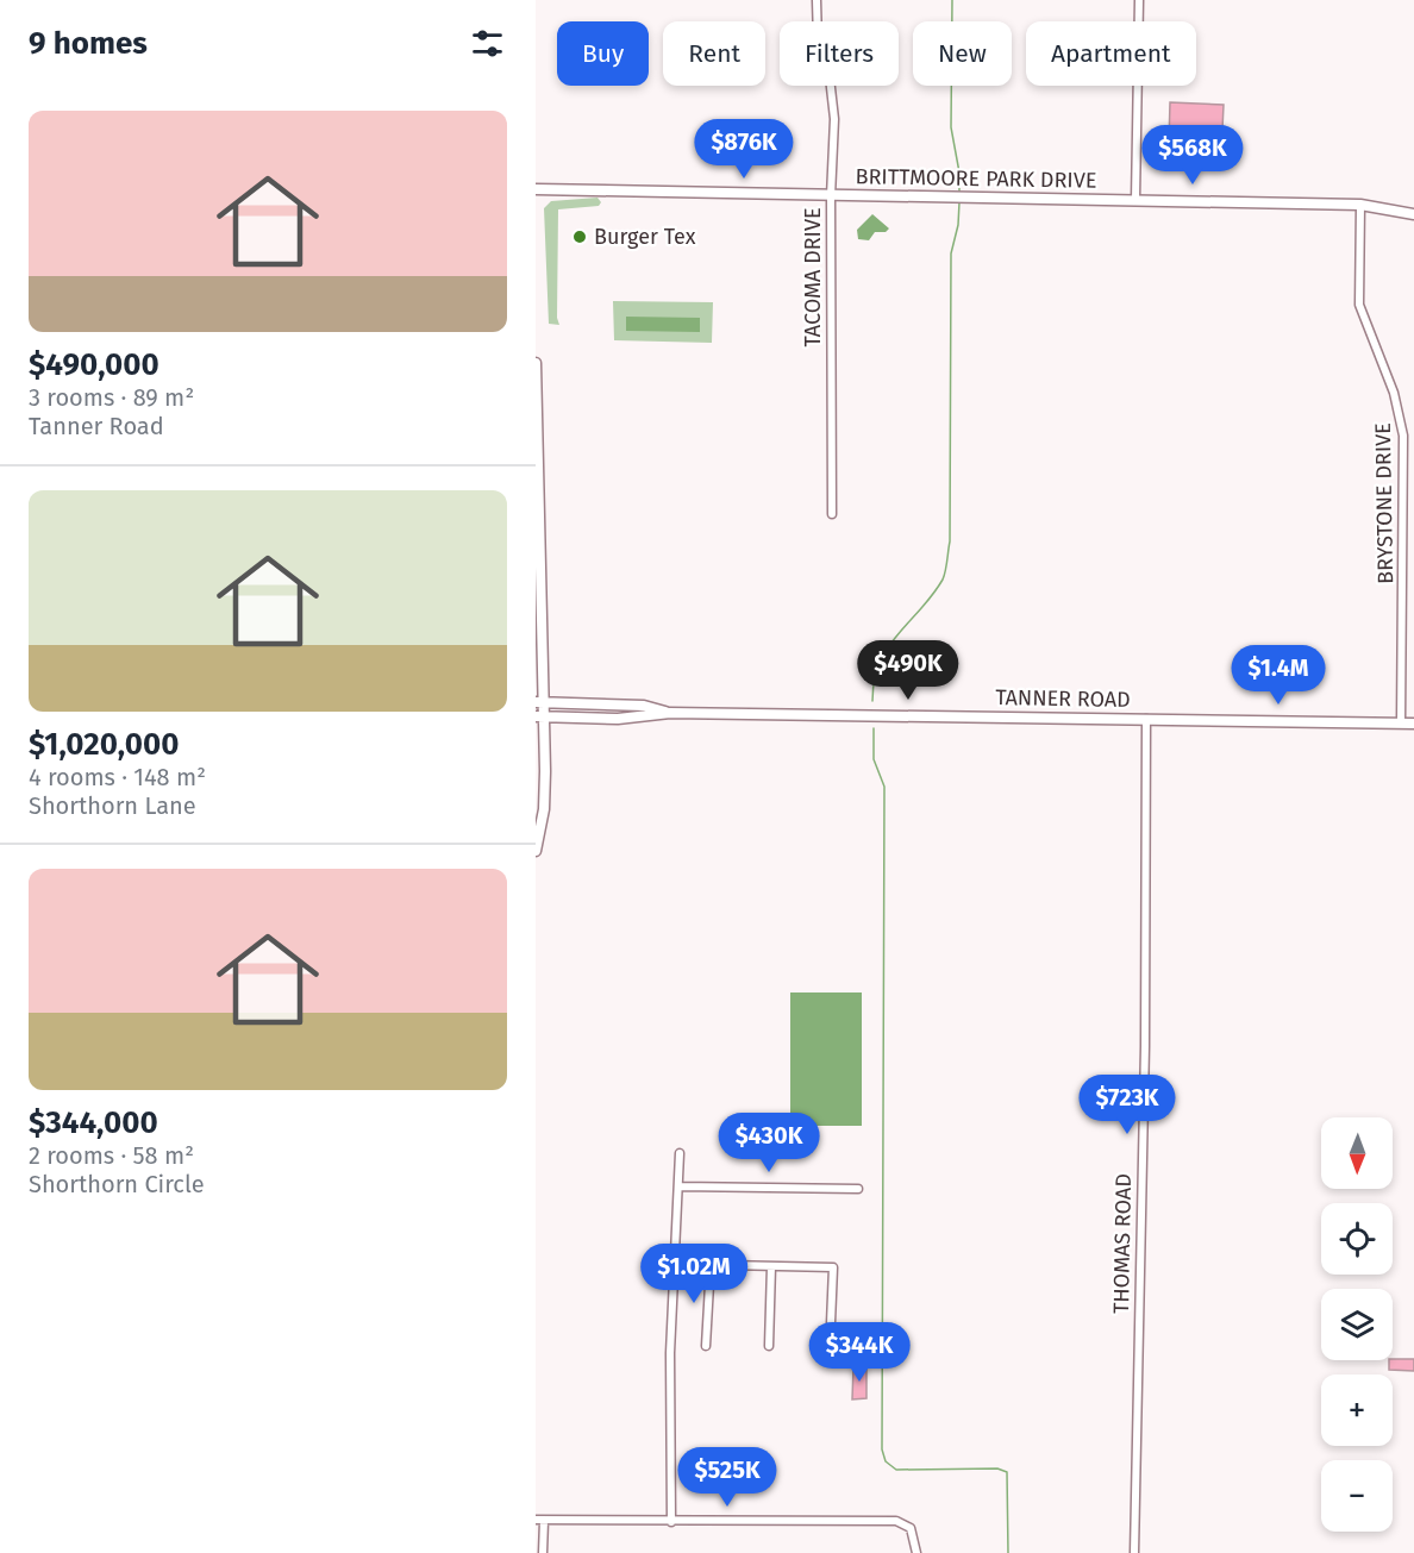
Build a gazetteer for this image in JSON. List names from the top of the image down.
{
  "streets": {
    "main road": ["BRITTMOORE PARK DRIVE", "TANNER ROAD"],
    "street": ["TACOMA DRIVE", "BRYSTONE DRIVE", "THOMAS ROAD"]
  },
  "crossings": [
    ["BRITTMOORE PARK DRIVE", "TACOMA DRIVE"],
    ["BRITTMOORE PARK DRIVE", "BRYSTONE DRIVE"],
    ["BRYSTONE DRIVE", "TANNER ROAD"],
    ["TANNER ROAD", "THOMAS ROAD"]
  ],
  "places": ["Burger Tex"],
  "north": "bottom",
  "page": {
    "heading": "9 homes",
    "chip": [
      "Buy",
      "Rent",
      "Filters",
      "New",
      "Apartment"
    ],
    "list": [
      {
        "name": "$490,000",
        "note": "3 rooms · 89 m² · Tanner Road"
      },
      {
        "name": "$1,020,000",
        "note": "4 rooms · 148 m² · Shorthorn Lane"
      },
      {
        "name": "$344,000",
        "note": "2 rooms · 58 m² · Shorthorn Circle"
      }
    ],
    "price": [
      "$876K",
      "$568K",
      "$490K",
      "$1.4M",
      "$723K",
      "$430K",
      "$1.02M",
      "$344K",
      "$525K"
    ],
    "map_buttons": ["+", "−"]
  }
}
